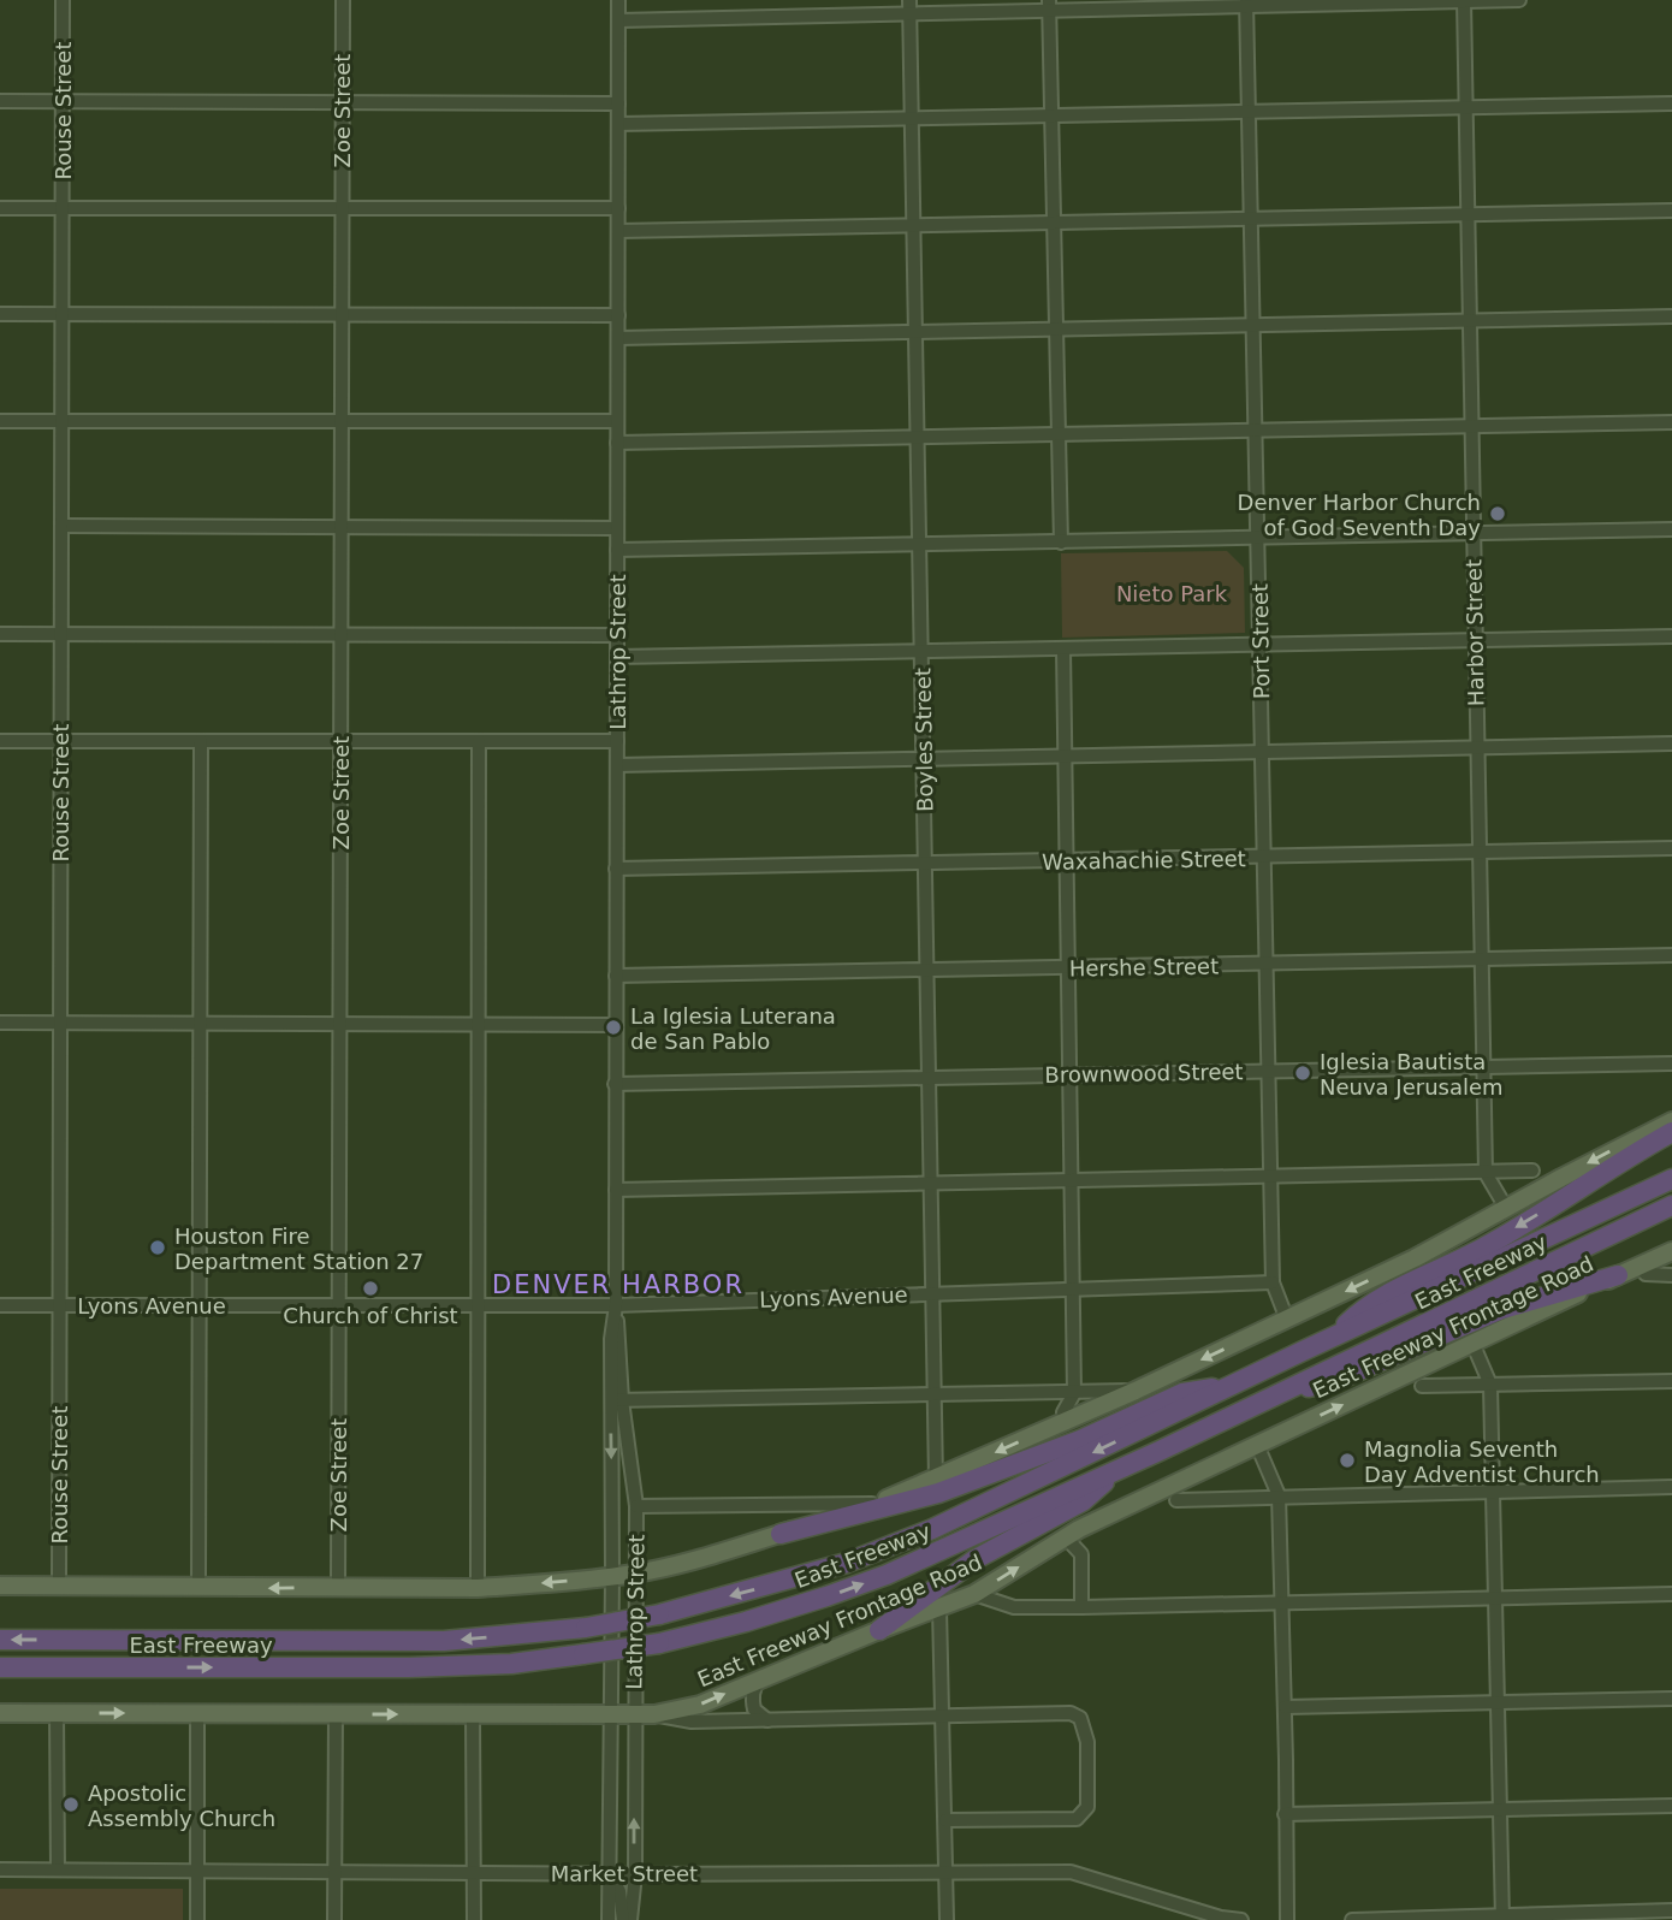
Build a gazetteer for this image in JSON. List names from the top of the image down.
{
  "streets": {
    "highway": ["East Freeway"],
    "main road": ["East Freeway Frontage Road"],
    "street": [
      "Rouse Street",
      "Zoe Street",
      "Harbor Street",
      "Port Street",
      "Lathrop Street",
      "Boyles Street",
      "Waxahachie Street",
      "Hershe Street",
      "Brownwood Street",
      "Lyons Avenue",
      "Market Street"
    ]
  },
  "crossings": [
    ["Rouse Street", "Lyons Avenue"],
    ["Zoe Street", "Lyons Avenue"],
    ["Harbor Street", "Waxahachie Street"],
    ["Harbor Street", "Hershe Street"],
    ["Harbor Street", "Brownwood Street"],
    ["Port Street", "Waxahachie Street"],
    ["Port Street", "Hershe Street"],
    ["Port Street", "Brownwood Street"],
    ["Port Street", "Lyons Avenue"],
    ["Lathrop Street", "Waxahachie Street"],
    ["Lathrop Street", "Hershe Street"],
    ["Lathrop Street", "Brownwood Street"],
    ["Lathrop Street", "Lyons Avenue"],
    ["Lathrop Street", "East Freeway Frontage Road"],
    ["Lathrop Street", "Market Street"],
    ["Boyles Street", "Waxahachie Street"],
    ["Boyles Street", "Hershe Street"],
    ["Boyles Street", "Brownwood Street"],
    ["Boyles Street", "Lyons Avenue"]
  ],
  "districts": ["DENVER HARBOR"],
  "parks": ["Nieto Park"],
  "places": [
    "Denver Harbor Church of God Seventh Day",
    "La Iglesia Luterana de San Pablo",
    "Iglesia Bautista Neuva Jerusalem",
    "Houston Fire Department Station 27",
    "Church of Christ",
    "Magnolia Seventh Day Adventist Church",
    "Apostolic Assembly Church"
  ]
}
